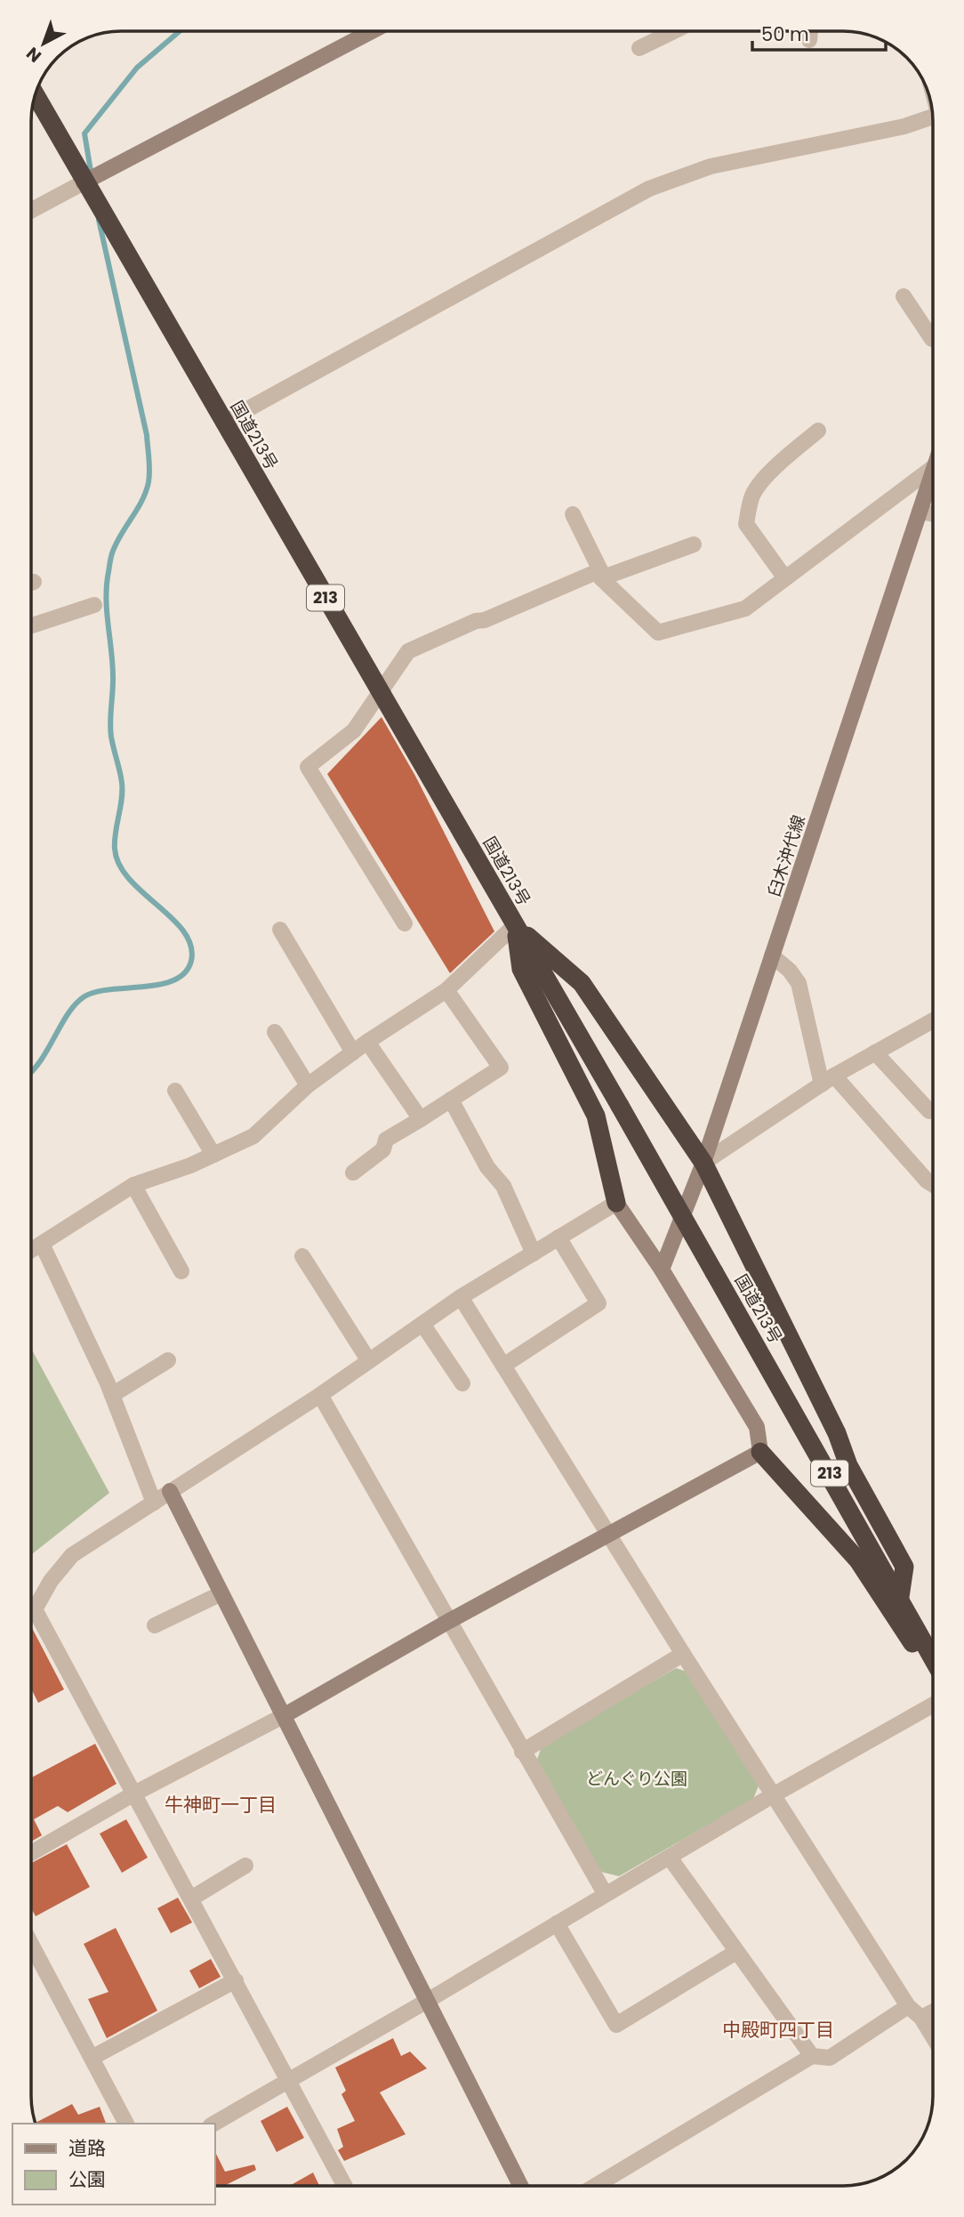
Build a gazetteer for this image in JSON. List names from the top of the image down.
{
  "streets": {
    "highway": ["国道213号", "213"],
    "street": ["臼木沖代線"]
  },
  "districts": ["牛神町一丁目", "中殿町四丁目"],
  "parks": ["どんぐり公園"],
  "legend": ["道路", "公園"],
  "scale_bar": "50 m",
  "north": "bottom left"
}
